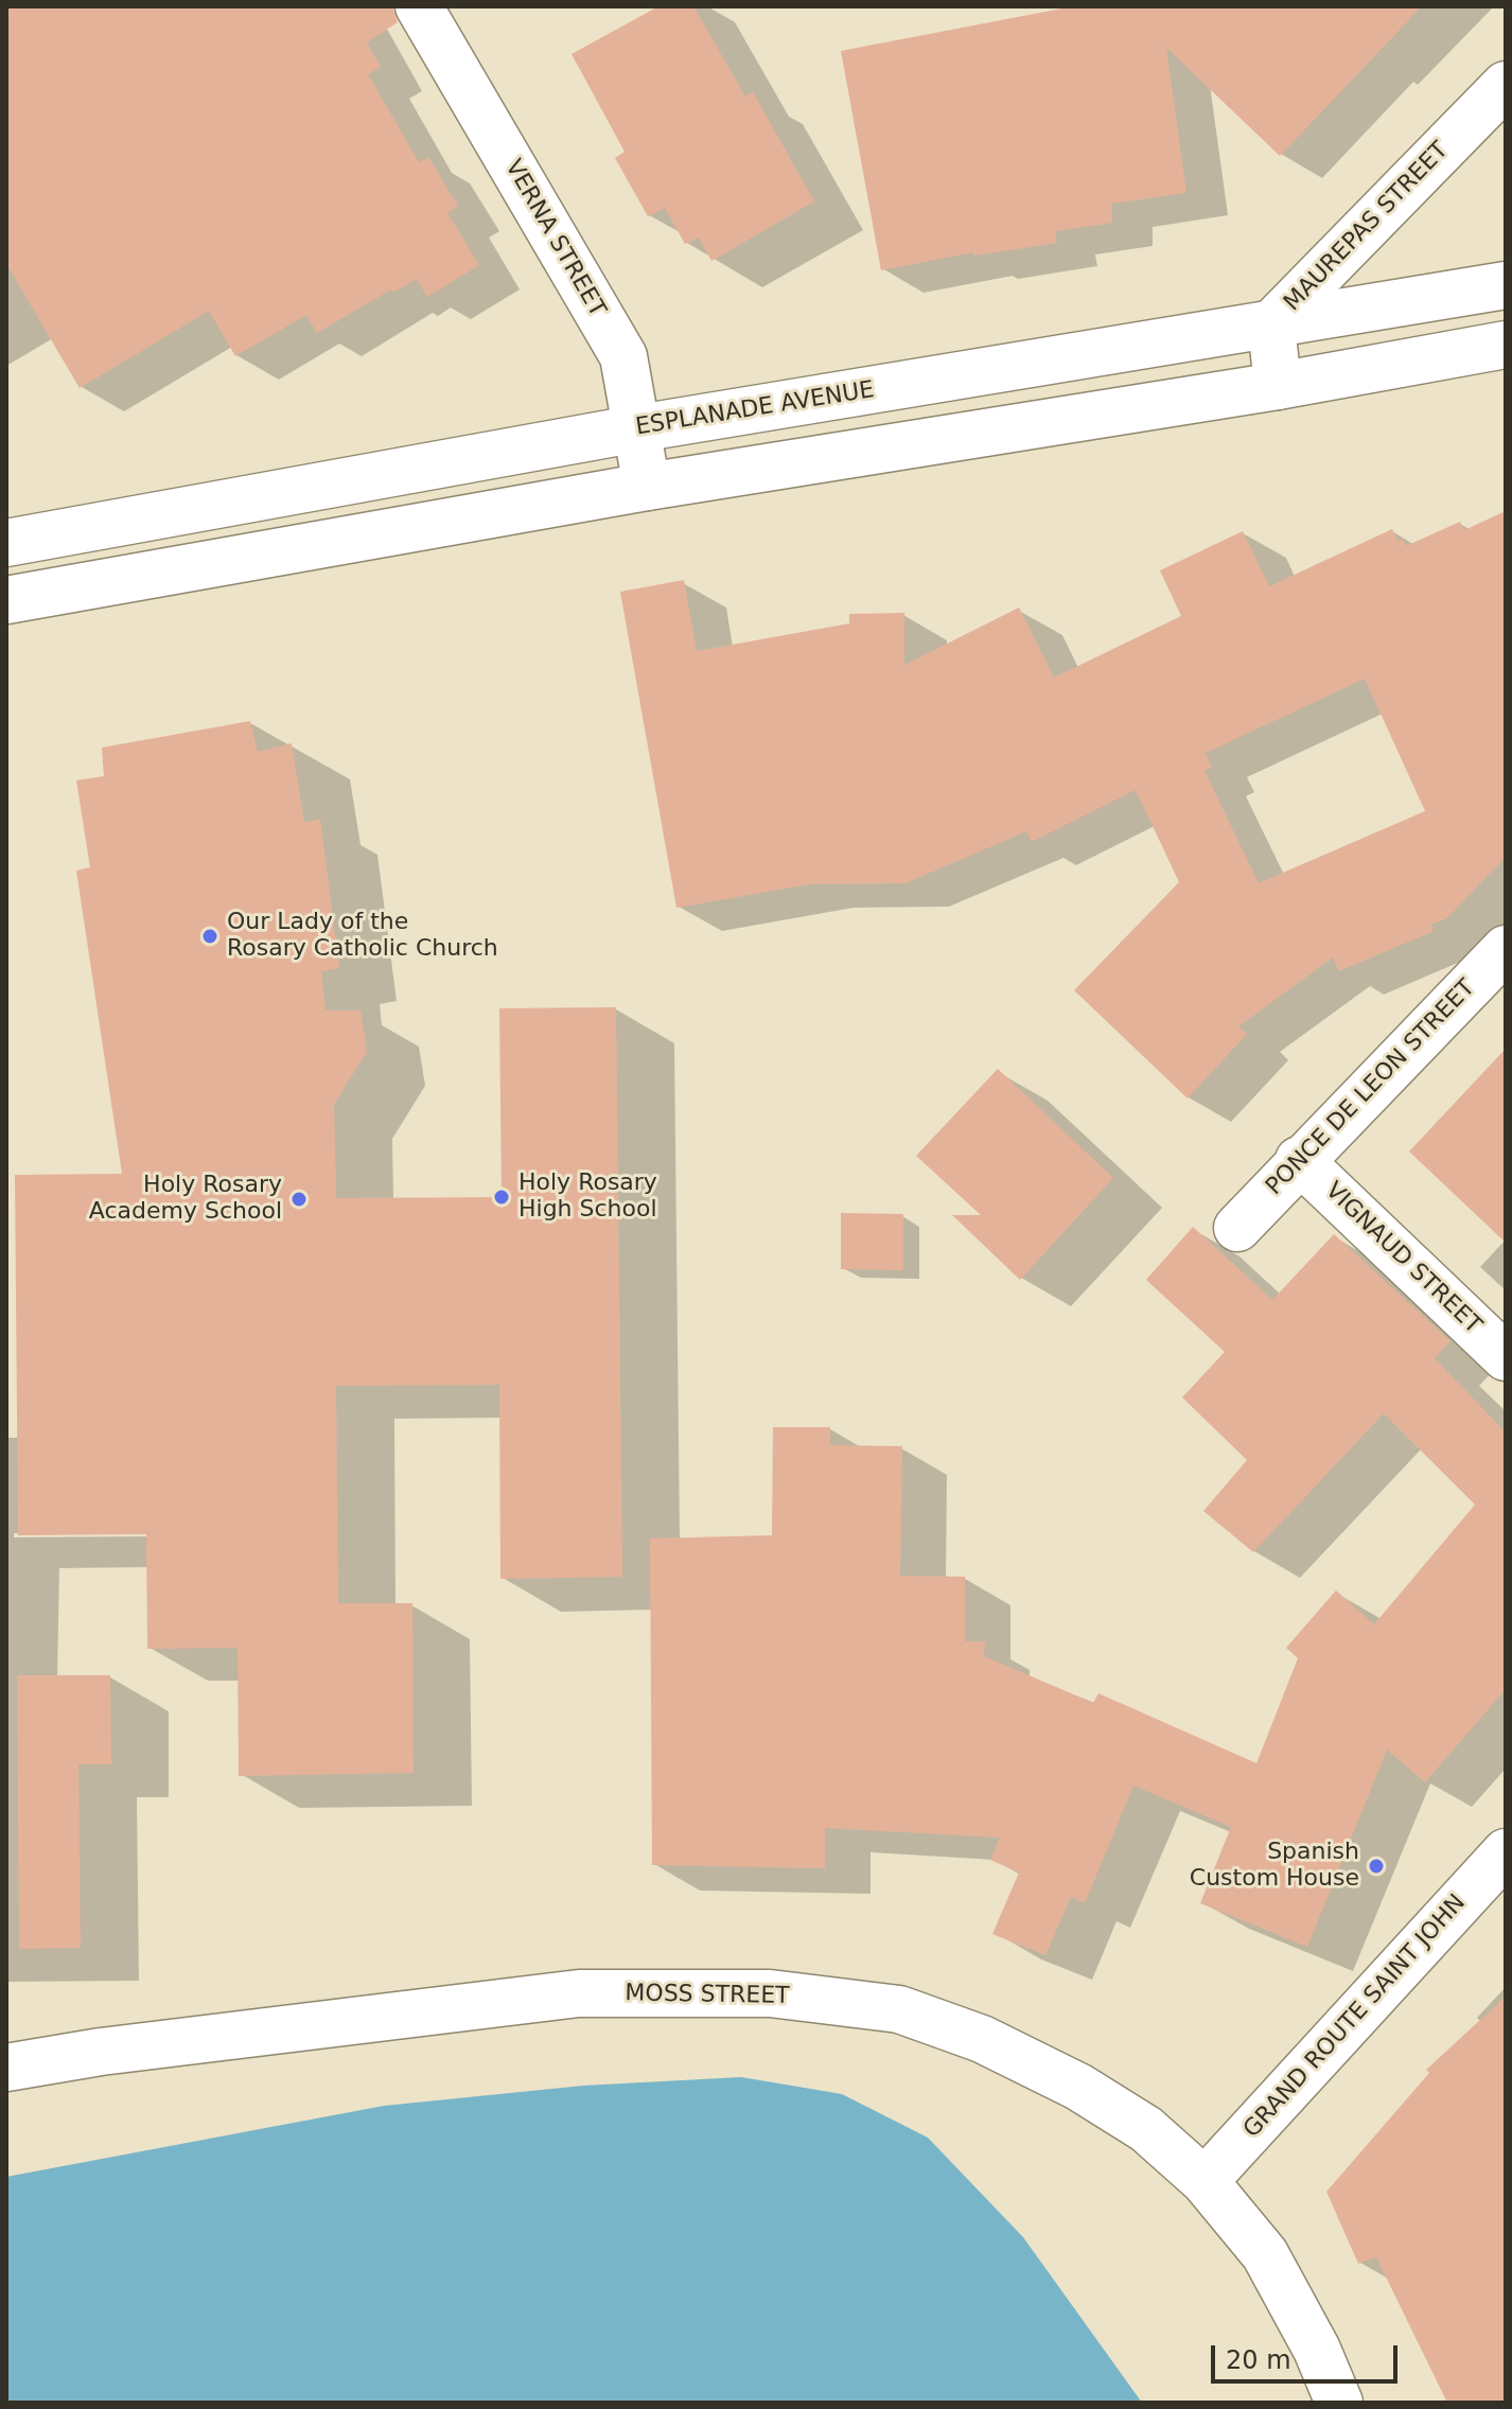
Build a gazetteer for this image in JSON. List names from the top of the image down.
{
  "streets": {
    "street": [
      "MAUREPAS STREET",
      "VERNA STREET",
      "ESPLANADE AVENUE",
      "PONCE DE LEON STREET",
      "VIGNAUD STREET",
      "MOSS STREET",
      "GRAND ROUTE SAINT JOHN"
    ]
  },
  "crossings": [
    ["MAUREPAS STREET", "ESPLANADE AVENUE"],
    ["VERNA STREET", "ESPLANADE AVENUE"],
    ["PONCE DE LEON STREET", "VIGNAUD STREET"],
    ["MOSS STREET", "GRAND ROUTE SAINT JOHN"]
  ],
  "places": [
    "Our Lady of the Rosary Catholic Church",
    "Holy Rosary High School",
    "Holy Rosary Academy School",
    "Spanish Custom House"
  ],
  "scale_bar": "20 m"
}
